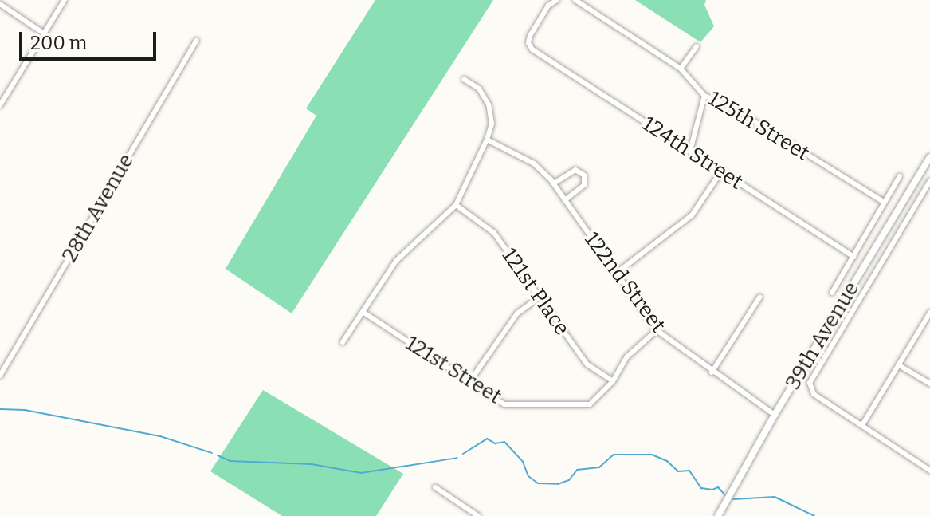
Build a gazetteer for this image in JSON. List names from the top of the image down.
{
  "streets": {
    "main road": ["39th Avenue"],
    "street": [
      "125th Street",
      "124th Street",
      "28th Avenue",
      "122nd Street",
      "121st Place",
      "121st Street"
    ]
  },
  "crossings": [
    ["125th Street", "39th Avenue"],
    ["124th Street", "39th Avenue"],
    ["122nd Street", "39th Avenue"],
    ["121st Place", "121st Street"]
  ],
  "scale_bar": "200 m"
}
